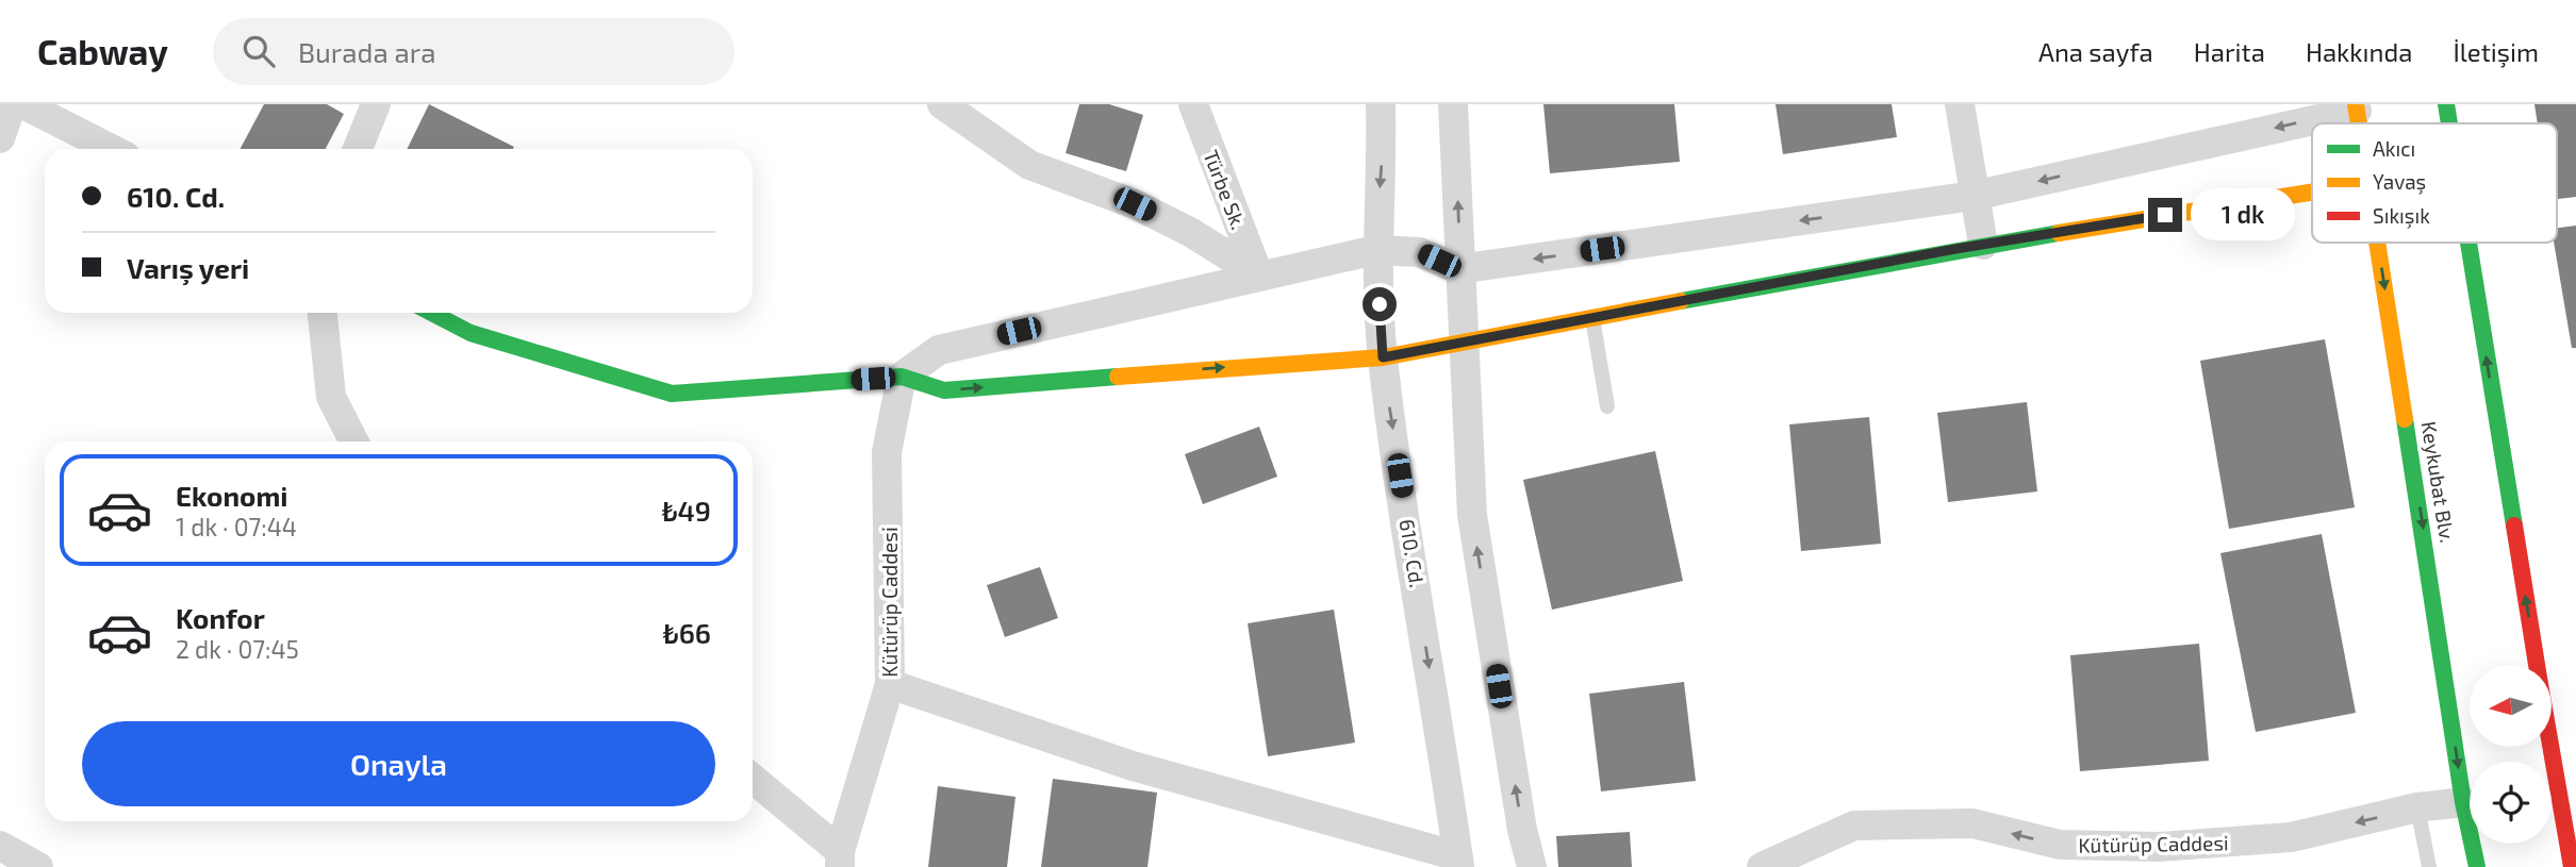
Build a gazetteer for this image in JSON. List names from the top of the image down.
{
  "streets": {
    "main road": ["Keykubat Blv."],
    "street": ["Türbe Sk.", "610. Cd.", "Kütürüp Caddesi"]
  },
  "crossings": [
    ["Keykubat Blv.", "Kütürüp Caddesi"]
  ],
  "one_way": ["Kütürüp Caddesi"],
  "legend": ["Akıcı", "Yavaş", "Sıkışık"],
  "north": "left",
  "page": {
    "header": "Cabway",
    "search": "Burada ara",
    "nav": [
      "Ana sayfa",
      "Harita",
      "Hakkında",
      "İletişim"
    ],
    "banner": ["610. Cd.", "Varış yeri"],
    "bubble": "1 dk",
    "list": [
      {
        "name": "Ekonomi",
        "note": "1 dk · 07:44",
        "value": "₺49"
      },
      {
        "name": "Konfor",
        "note": "2 dk · 07:45",
        "value": "₺66"
      }
    ],
    "buttons": "Onayla"
  }
}
